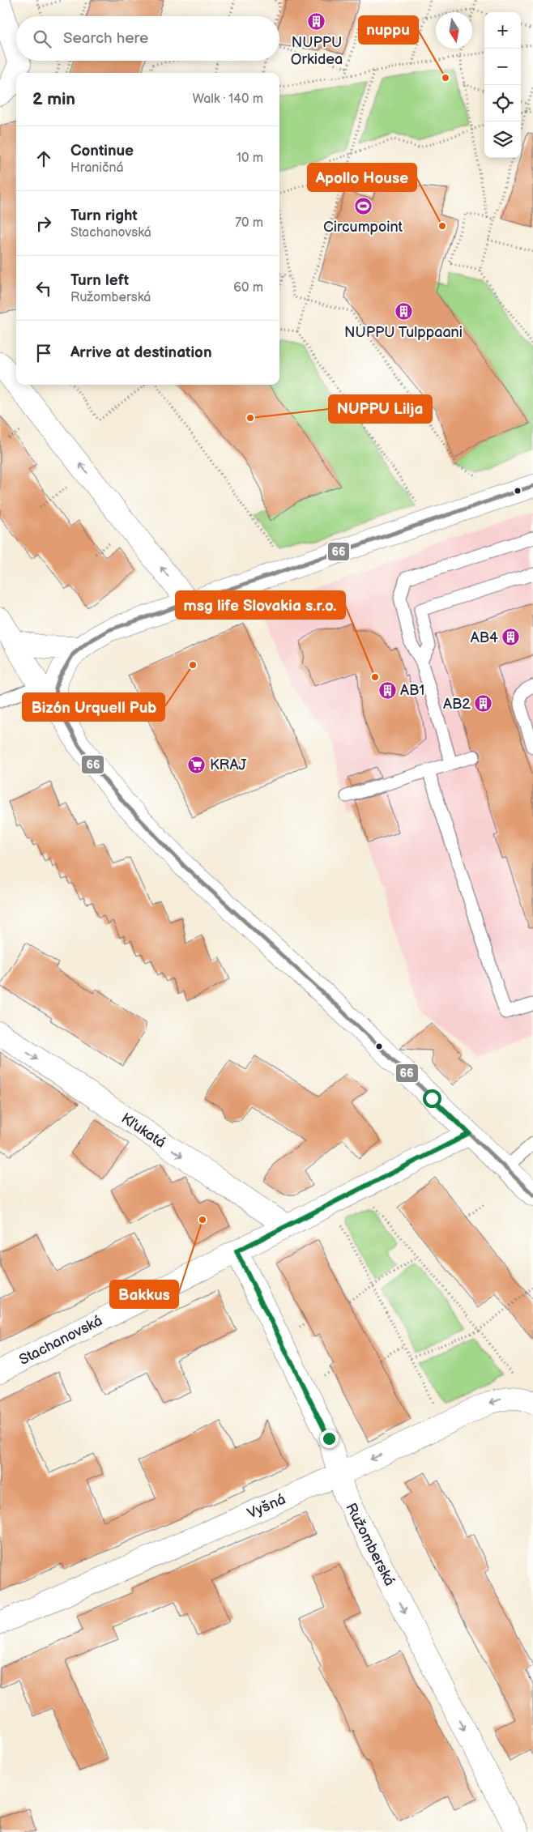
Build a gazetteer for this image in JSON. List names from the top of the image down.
{
  "streets": {
    "street": [
      "Kľukatá",
      "Stachanovská",
      "Vyšná",
      "Ružomberská"
    ]
  },
  "crossings": [
    ["Kľukatá", "Stachanovská"],
    ["Stachanovská", "Ružomberská"],
    ["Vyšná", "Ružomberská"]
  ],
  "one_way": ["Kľukatá", "Vyšná", "Ružomberská"],
  "places": {
    "building": [
      "NUPPU Orkidea",
      "NUPPU Tulppaani",
      "AB4",
      "AB1",
      "AB2"
    ],
    "other": [
      "nuppu",
      "Apollo House",
      "NUPPU Lilja",
      "Bizón Urquell Pub",
      "msg life Slovakia s.r.o.",
      "Bakkus"
    ],
    "sports": ["Circumpoint"],
    "supermarket": ["KRAJ"]
  },
  "lines": ["transit line 66"],
  "north": "bottom",
  "page": {
    "map_buttons": ["+", "−"],
    "search": "Search here",
    "heading": ["2 min", "Walk · 140 m"],
    "list": [
      ["Continue", "Hraničná", "10 m"],
      ["Turn right", "Stachanovská", "70 m"],
      ["Turn left", "Ružomberská", "60 m"],
      "Arrive at destination"
    ]
  }
}
